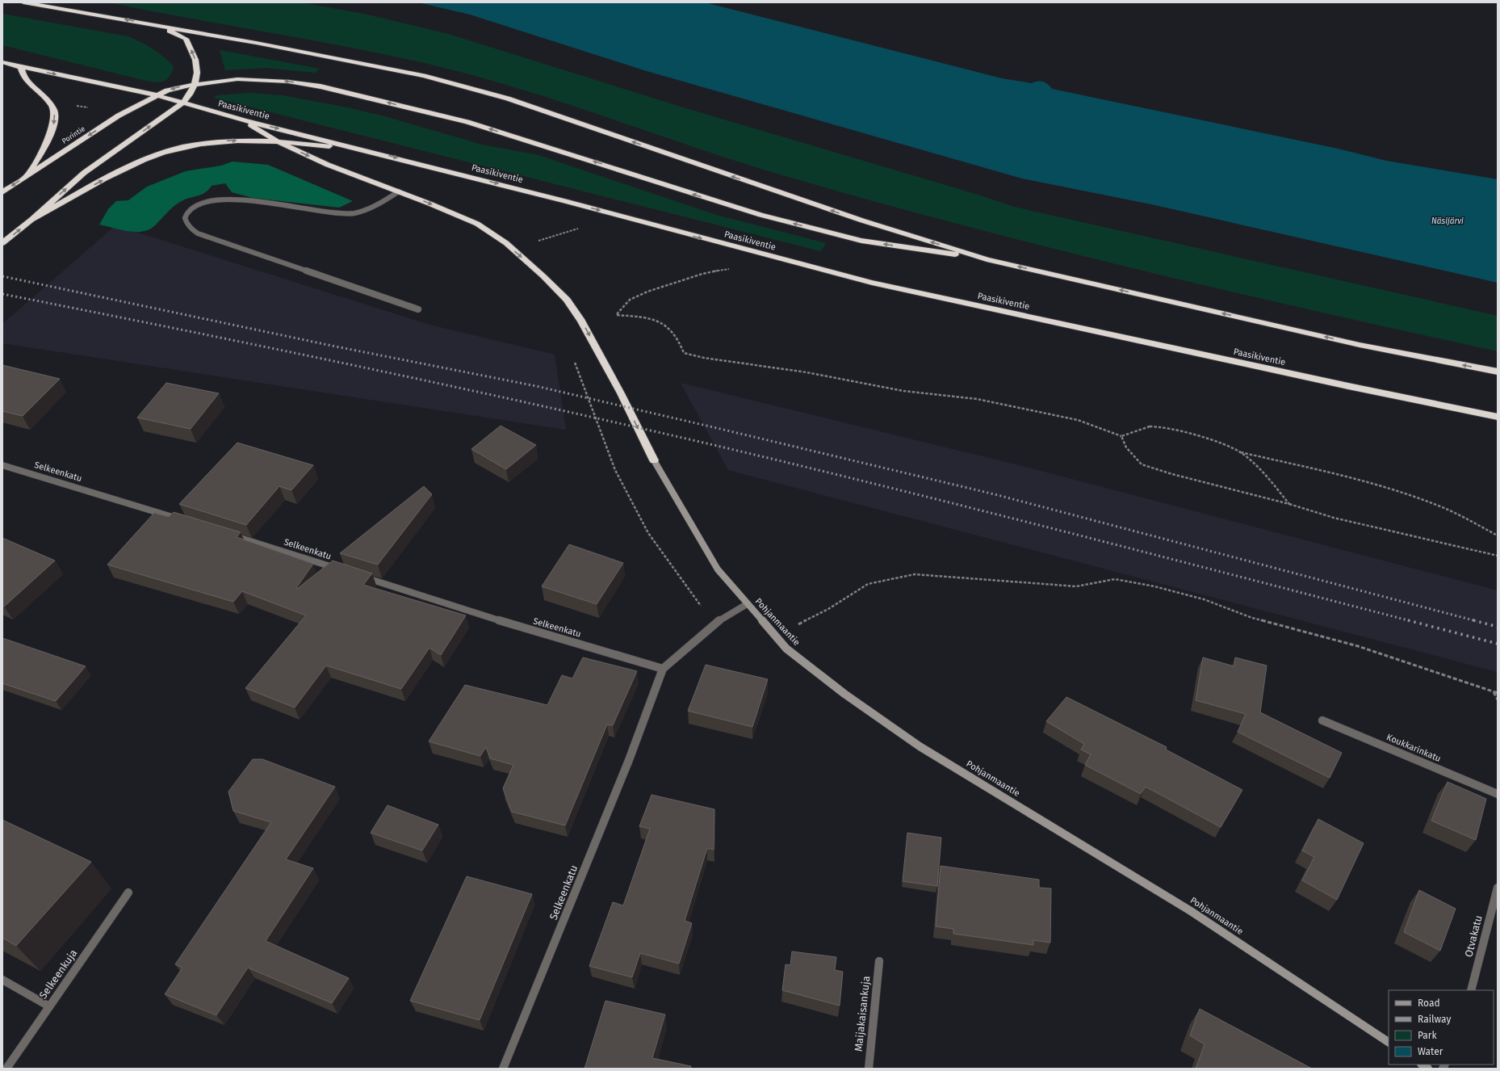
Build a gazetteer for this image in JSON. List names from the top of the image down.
{
  "streets": {
    "highway": ["Paasikiventie", "Porintie"],
    "street": [
      "Selkeenkatu",
      "Pohjanmaantie",
      "Koukkarinkatu",
      "Otvakatu",
      "Selkeenkuja",
      "Maijakaisankuja"
    ]
  },
  "crossings": [
    ["Paasikiventie", "Porintie"],
    ["Selkeenkatu", "Pohjanmaantie"]
  ],
  "water": ["Näsijärvi"],
  "legend": [
    "Road",
    "Railway",
    "Park",
    "Water"
  ]
}
